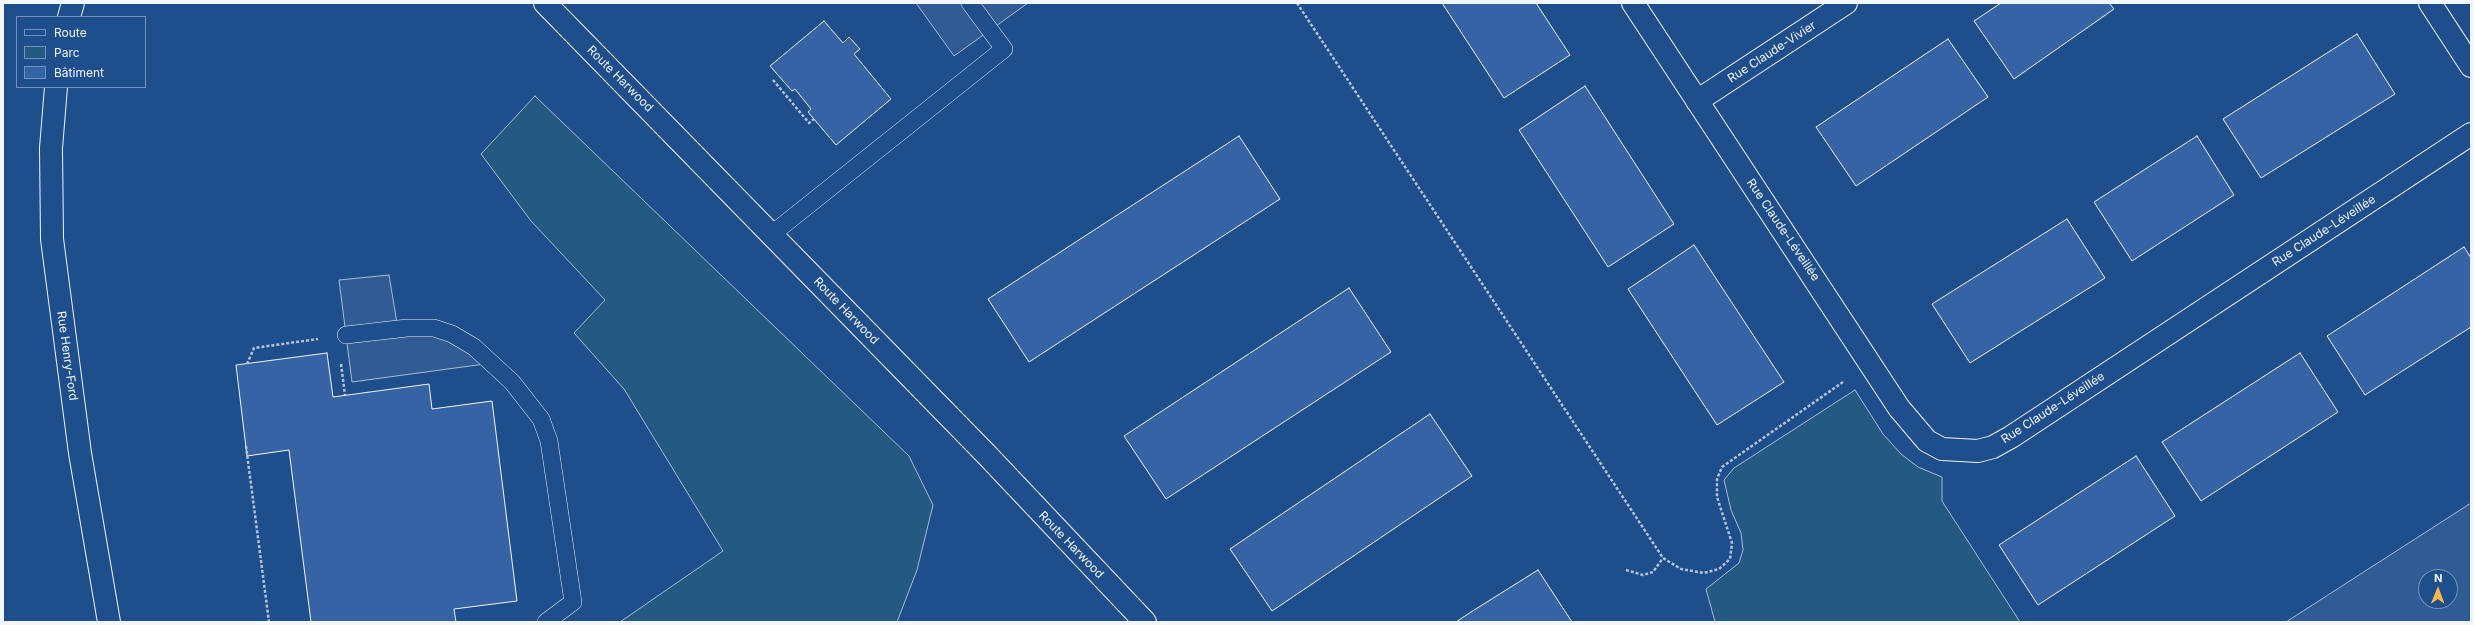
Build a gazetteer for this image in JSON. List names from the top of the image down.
{
  "streets": {
    "street": [
      "Rue Claude-Vivier",
      "Route Harwood",
      "Rue Claude-Léveillée",
      "Rue Henry-Ford"
    ]
  },
  "crossings": [
    ["Rue Claude-Vivier", "Rue Claude-Léveillée"]
  ],
  "legend": ["Route", "Parc", "Bâtiment"],
  "north": "top"
}
